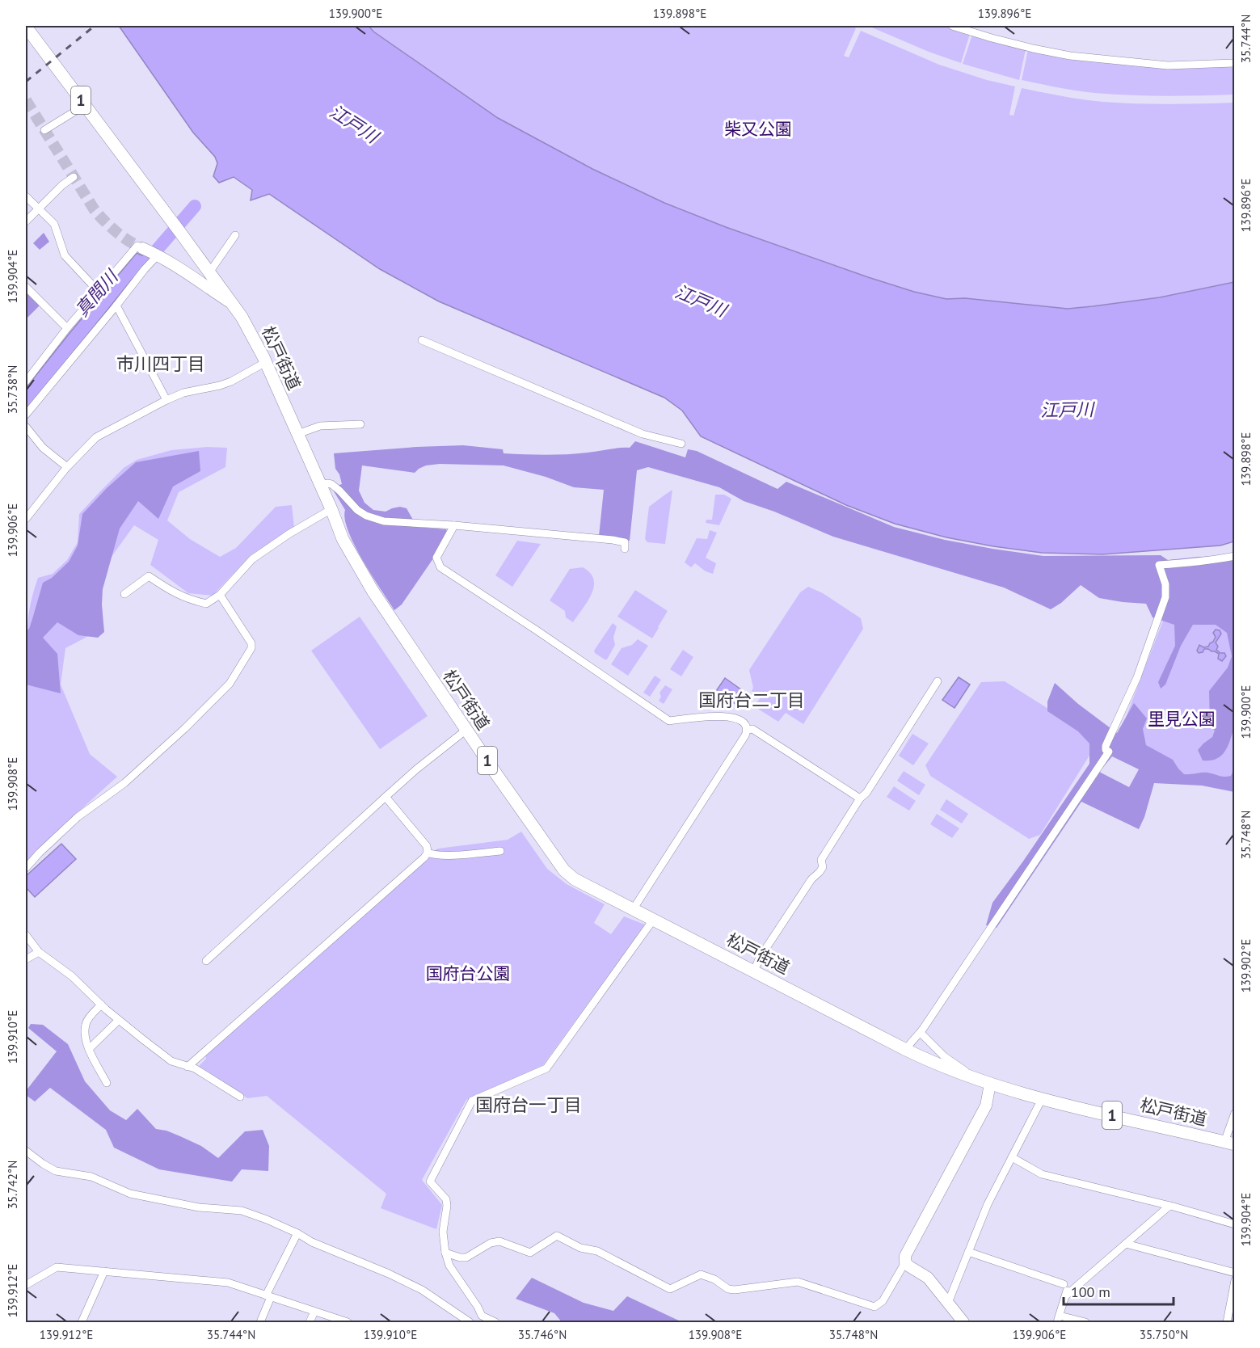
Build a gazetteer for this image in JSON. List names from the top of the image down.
{
  "streets": {
    "main road": ["1", "松戸街道"]
  },
  "districts": ["市川四丁目", "国府台二丁目", "国府台一丁目"],
  "water": ["江戸川", "真間川"],
  "parks": ["柴又公園", "里見公園", "国府台公園"],
  "scale_bar": "100 m",
  "coordinates": [
    "139.900°E",
    "139.898°E",
    "139.896°E",
    "35.744°N",
    "139.904°E",
    "35.738°N",
    "139.906°E",
    "139.908°E",
    "35.748°N",
    "139.902°E",
    "139.910°E",
    "35.742°N",
    "139.912°E",
    "35.746°N",
    "35.750°N"
  ]
}
